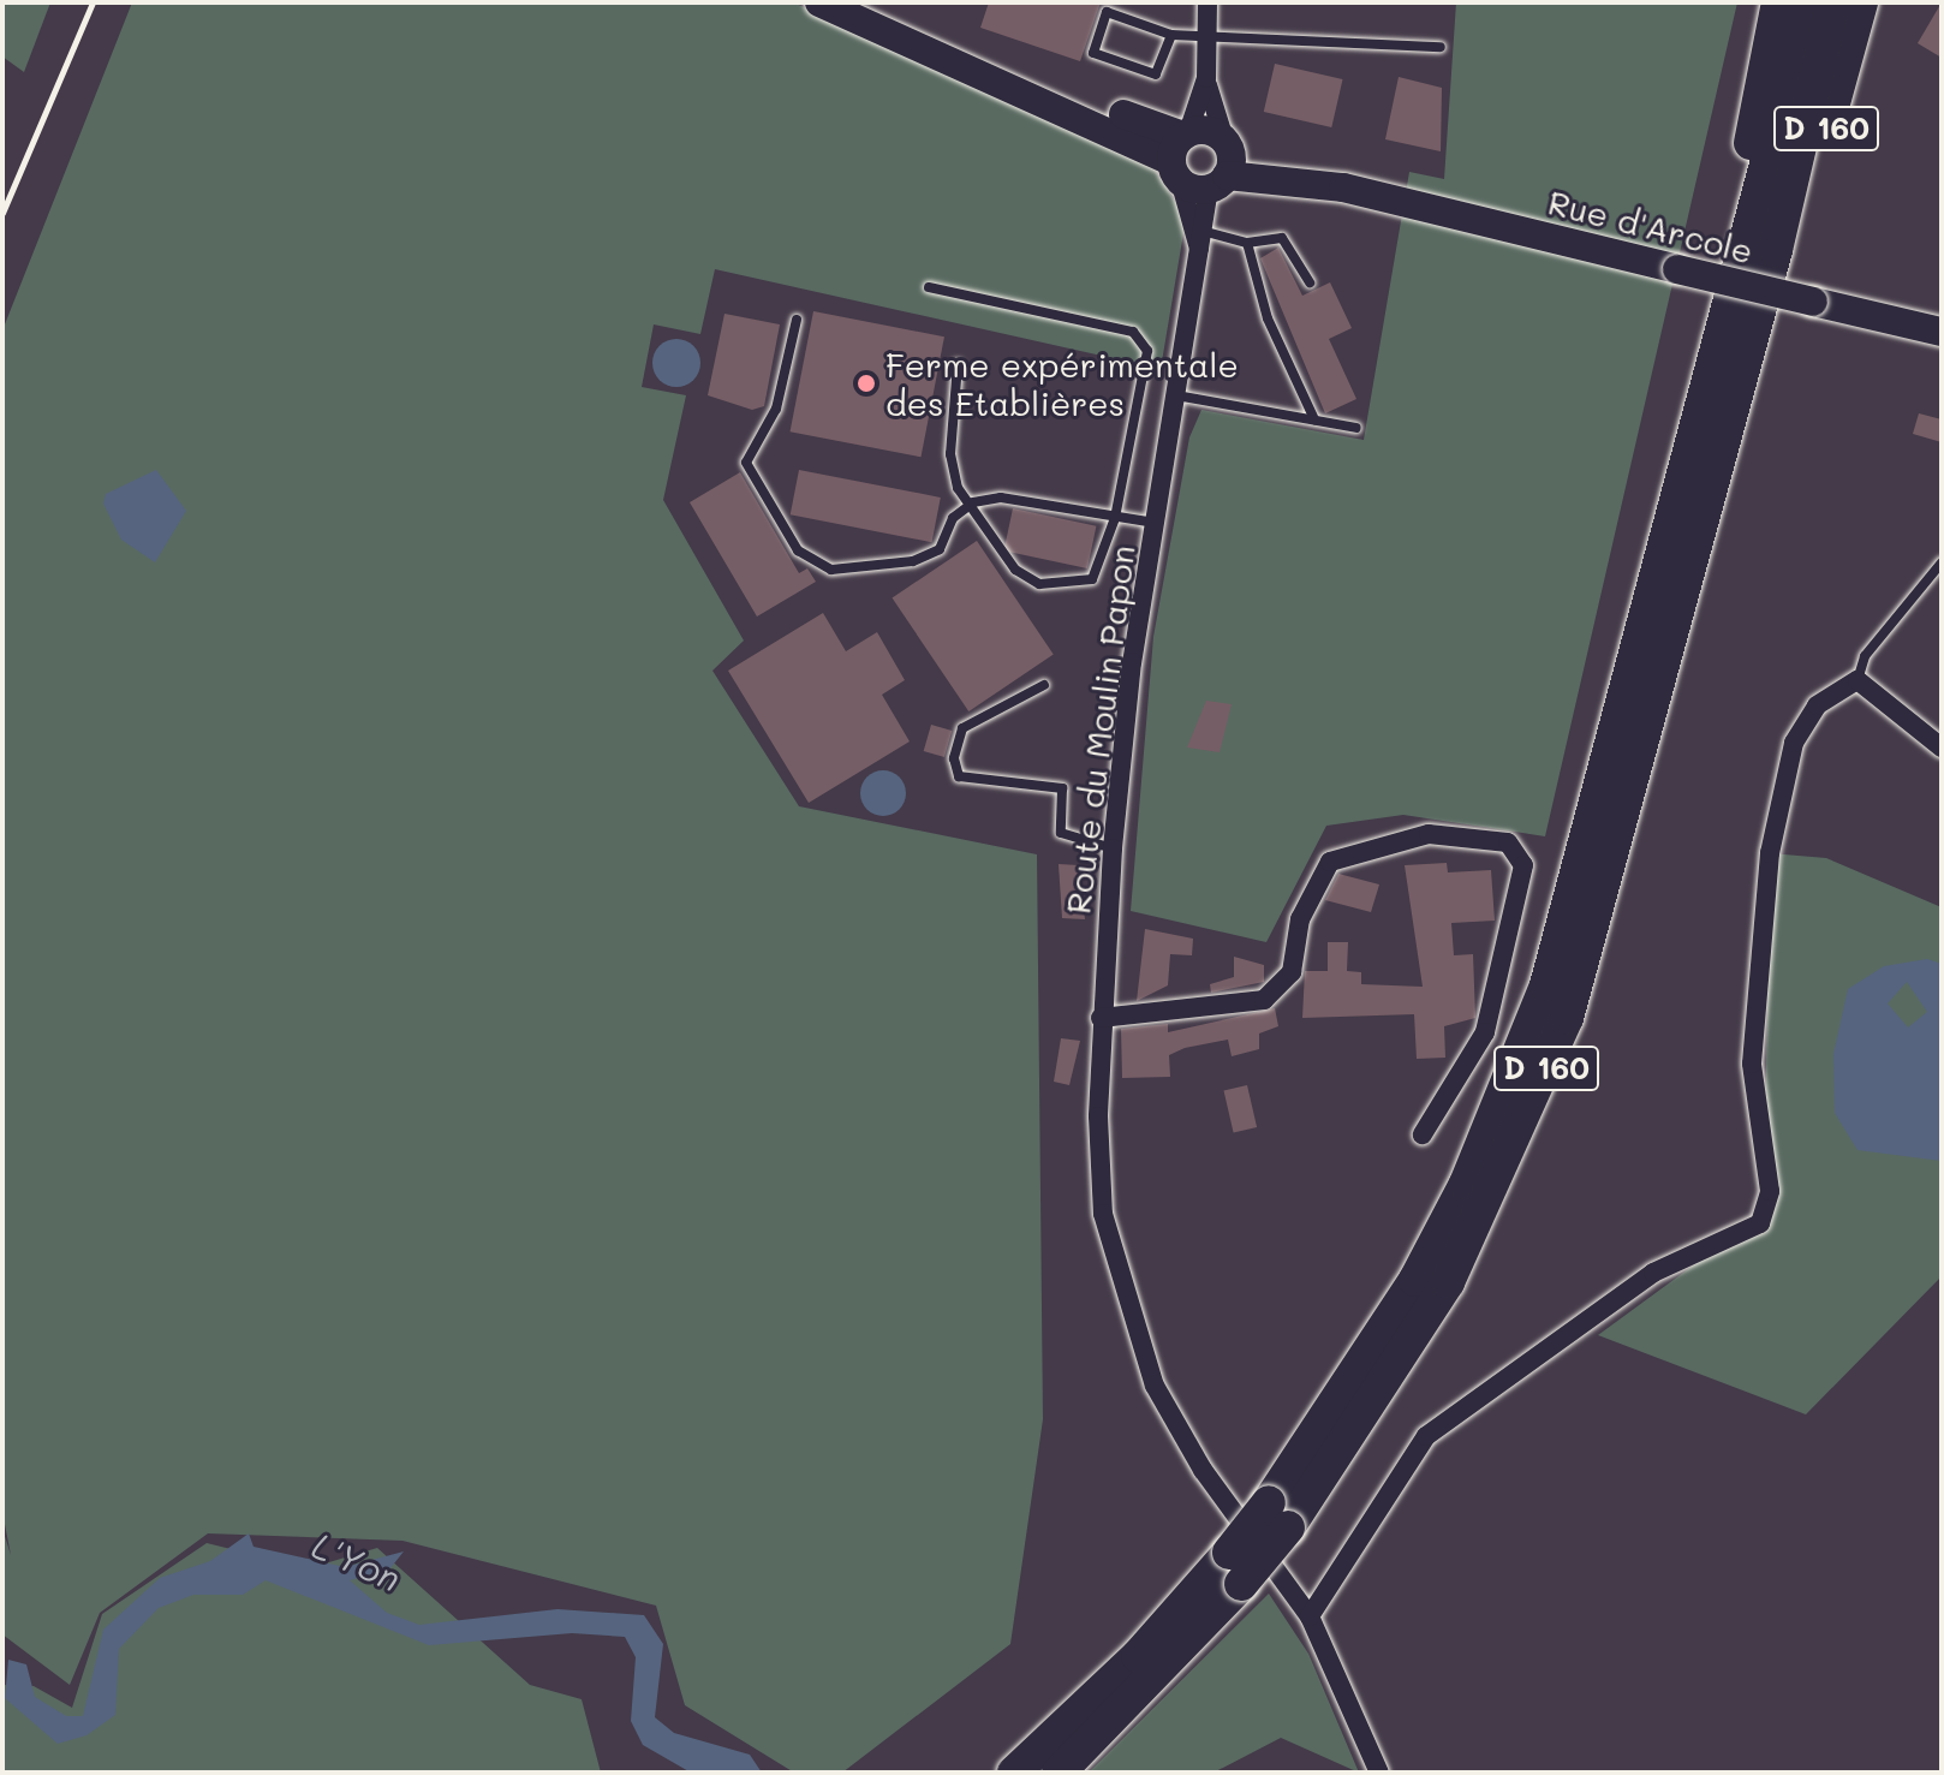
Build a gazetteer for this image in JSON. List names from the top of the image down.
{
  "streets": {
    "highway": ["D 160"],
    "main road": ["Rue d'Arcole"],
    "street": ["Route du Moulin Papon"]
  },
  "crossings": [
    ["Rue d'Arcole", "Route du Moulin Papon"]
  ],
  "water": ["L'Yon"],
  "places": ["Ferme expérimentale des Etablières"]
}
